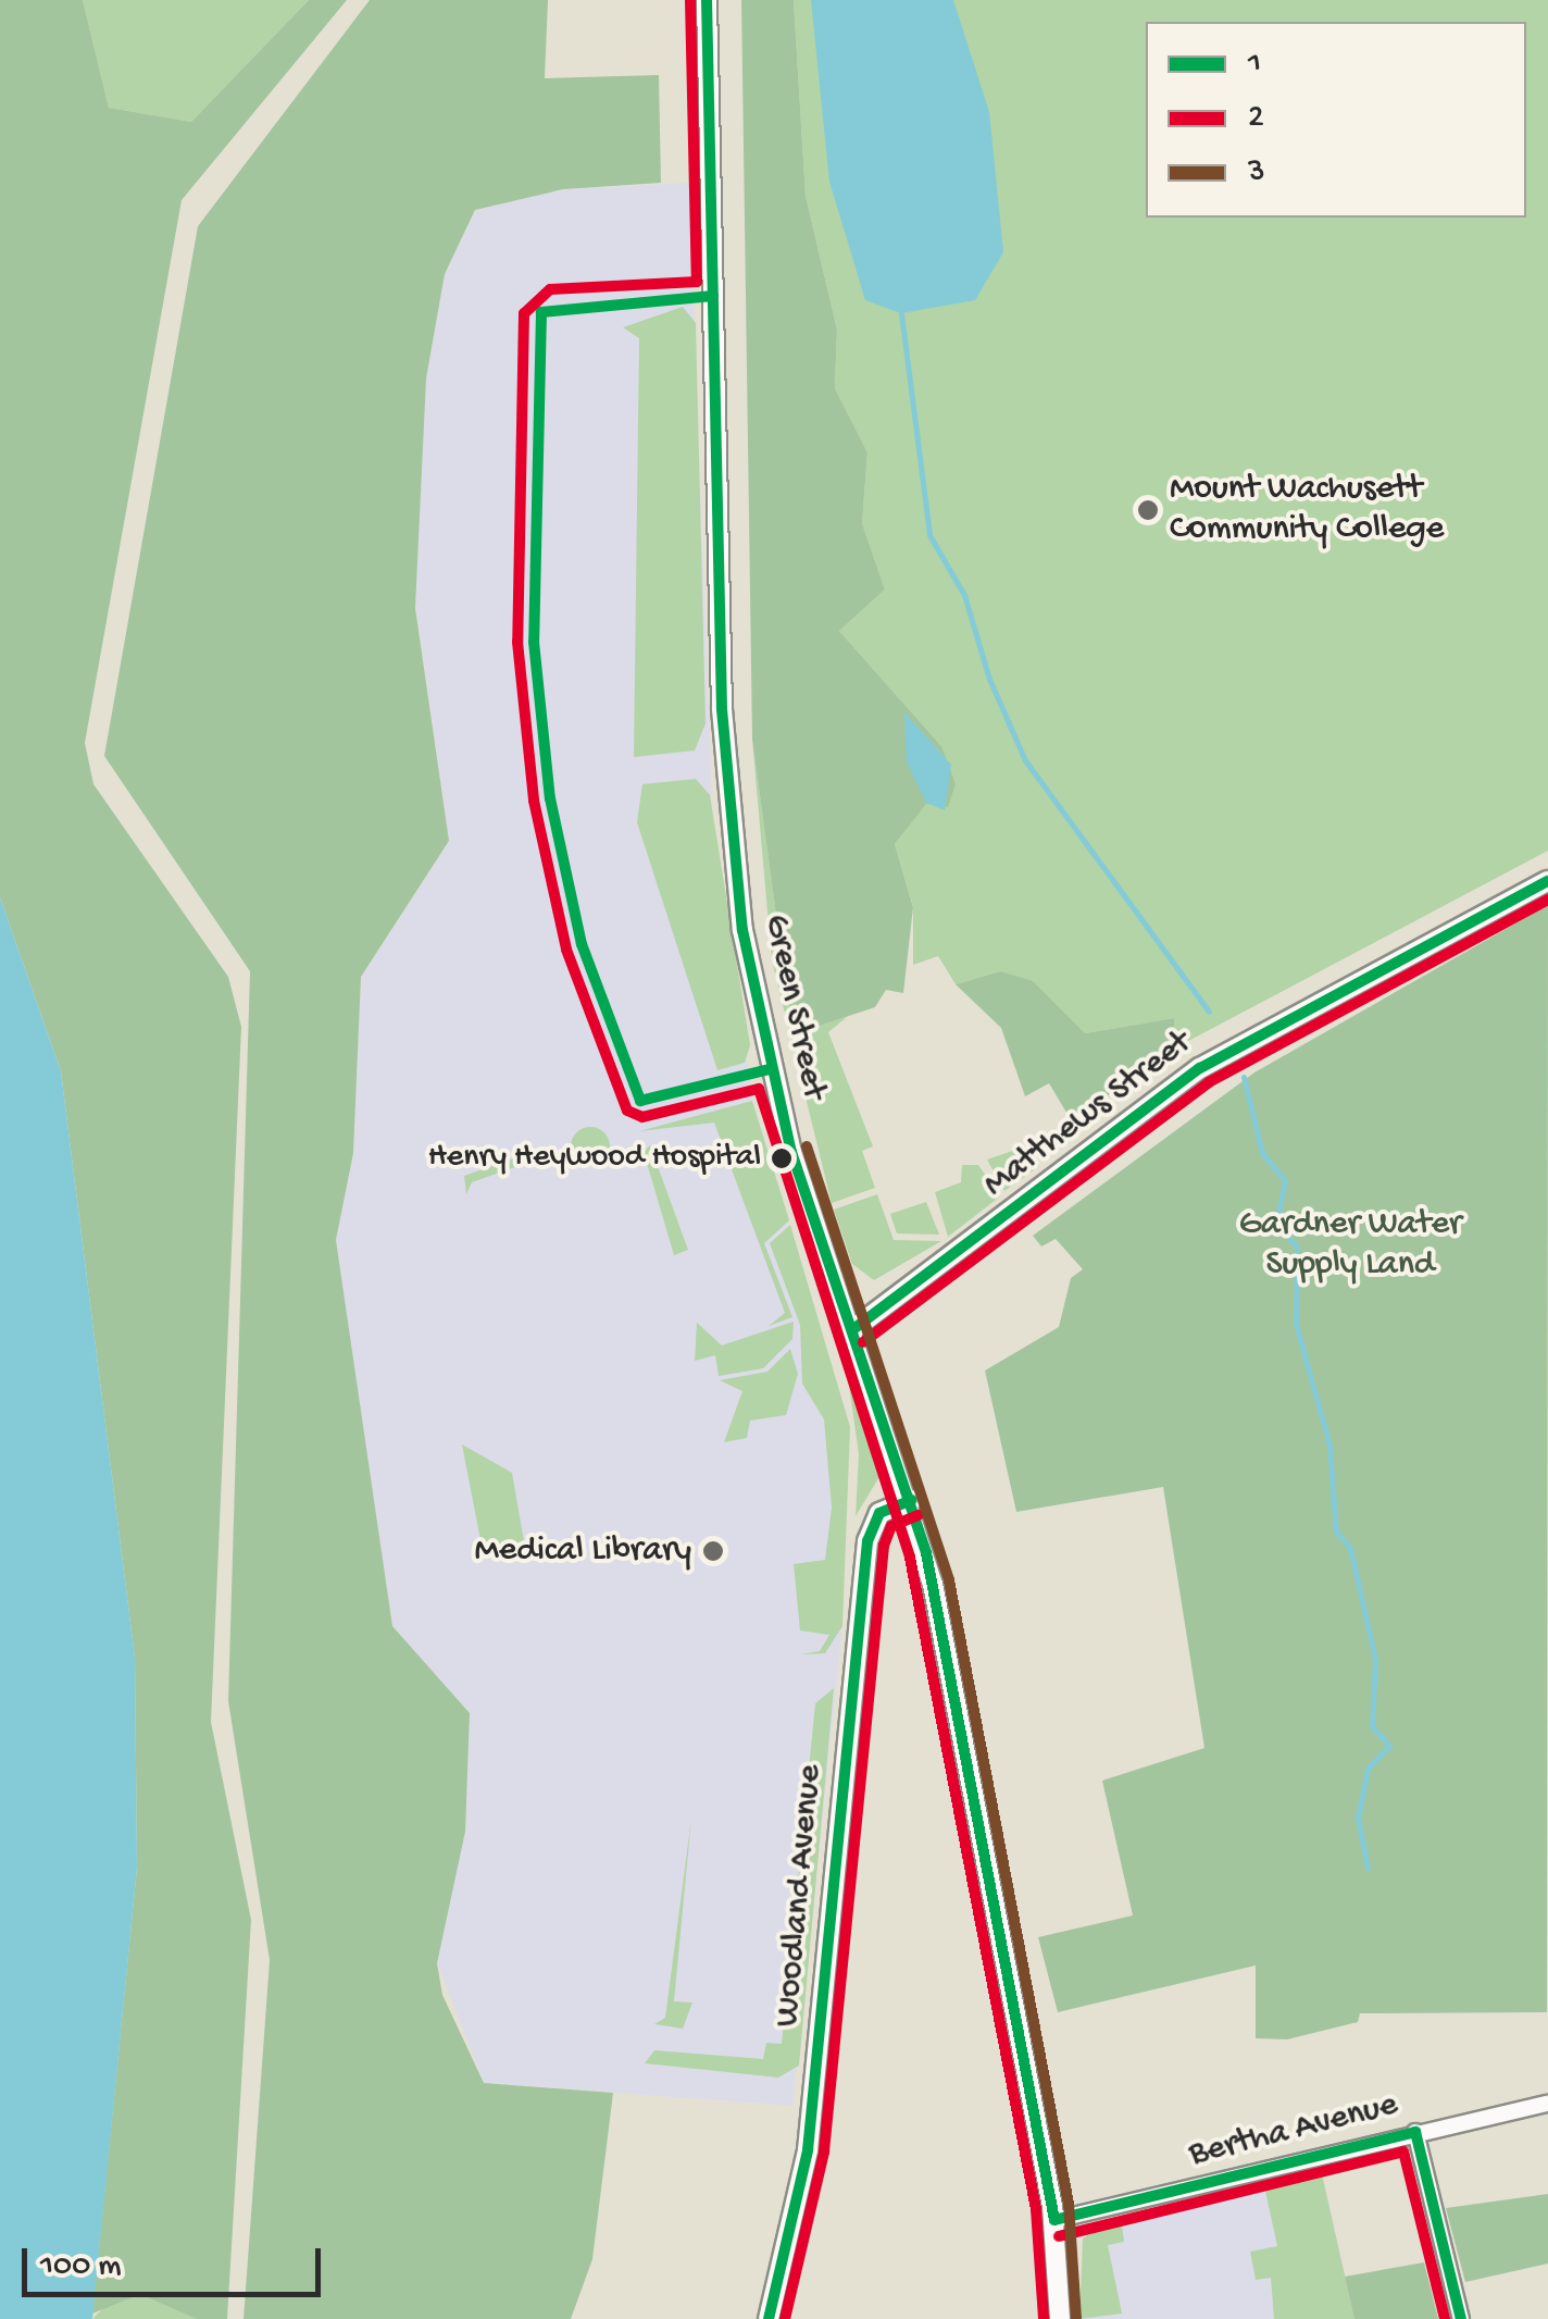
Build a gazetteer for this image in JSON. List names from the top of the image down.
{
  "streets": {
    "street": [
      "Green Street",
      "Matthews Street",
      "Woodland Avenue",
      "Bertha Avenue"
    ]
  },
  "crossings": [
    ["Green Street", "Matthews Street"],
    ["Green Street", "Woodland Avenue"],
    ["Green Street", "Bertha Avenue"]
  ],
  "parks": ["Gardner Water Supply Land"],
  "places": ["Mount Wachusett Community College", "Henry Heywood Hospital", "Medical Library"],
  "lines": ["transit line 1", "transit line 2", "transit line 3"],
  "legend": ["1", "2", "3"],
  "scale_bar": "100 m"
}
